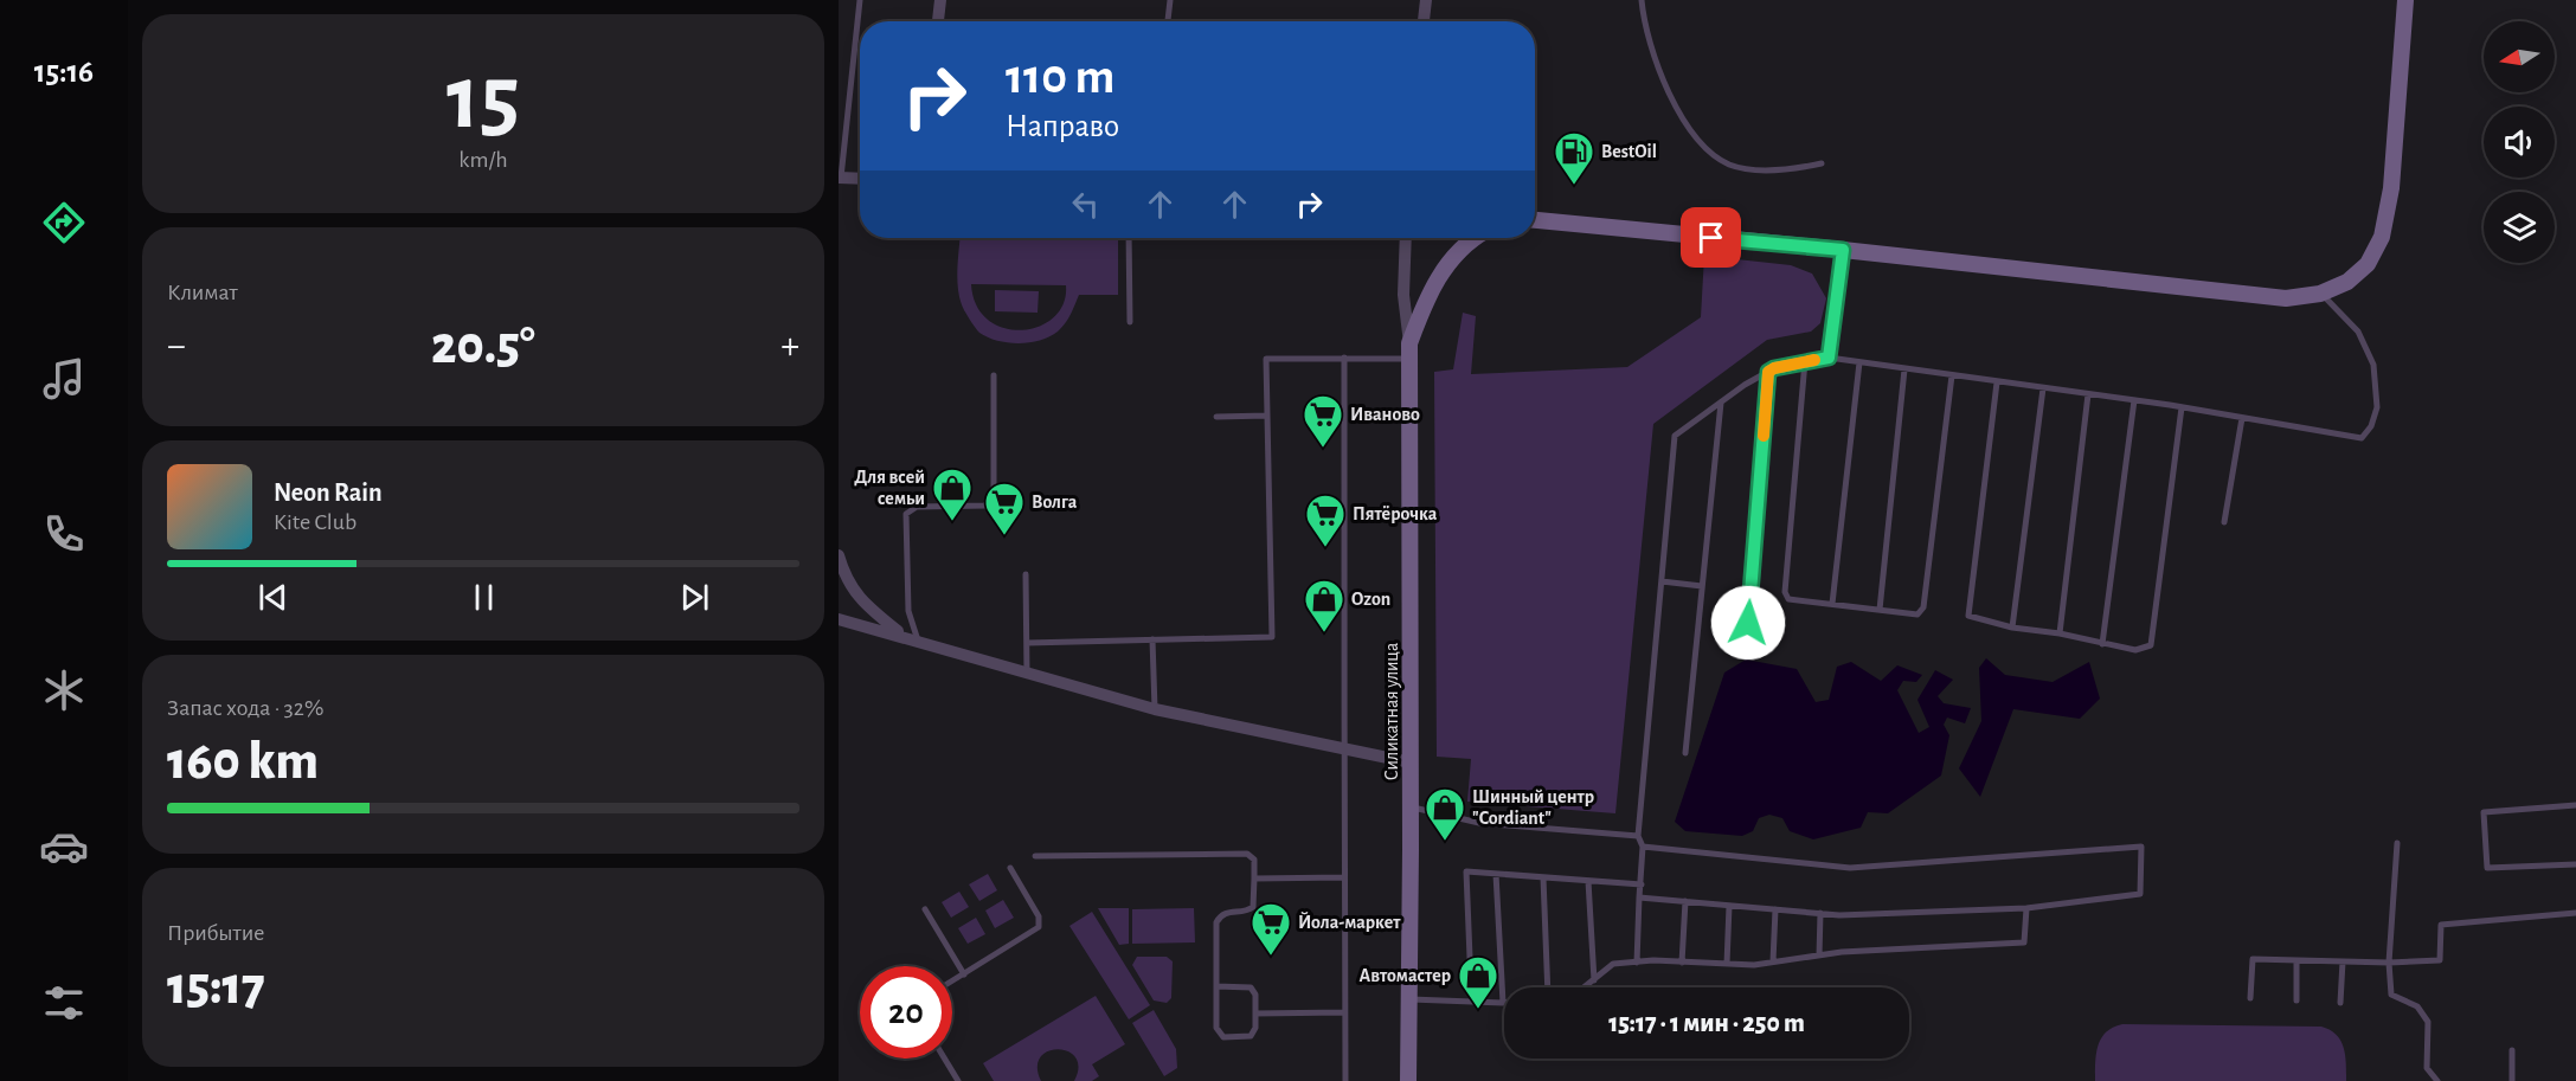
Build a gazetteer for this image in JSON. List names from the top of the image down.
{
  "streets": {
    "street": ["Силикатная улица"]
  },
  "places": {
    "fuel station": ["BestOil"],
    "supermarket": [
      "Иваново",
      "Волга",
      "Пятёрочка",
      "Йола-маркет"
    ],
    "shop": [
      "Для всей семьи",
      "Ozon",
      "Шинный центр \"Cordiant\"",
      "Автомастер"
    ]
  },
  "north": "left",
  "page": {
    "tabs": "15:16",
    "tile": [
      ["15", "km/h"],
      "Климат",
      ["Запас хода · 32%", "160 km"],
      ["Прибытие", "15:17"]
    ],
    "turn": ["110 m", "Направо"],
    "heat": ["−", "20.5°", "+"],
    "song": ["Neon Rain", "Kite Club"],
    "limit": "20",
    "trip": "15:17 · 1 мин · 250 m"
  }
}
